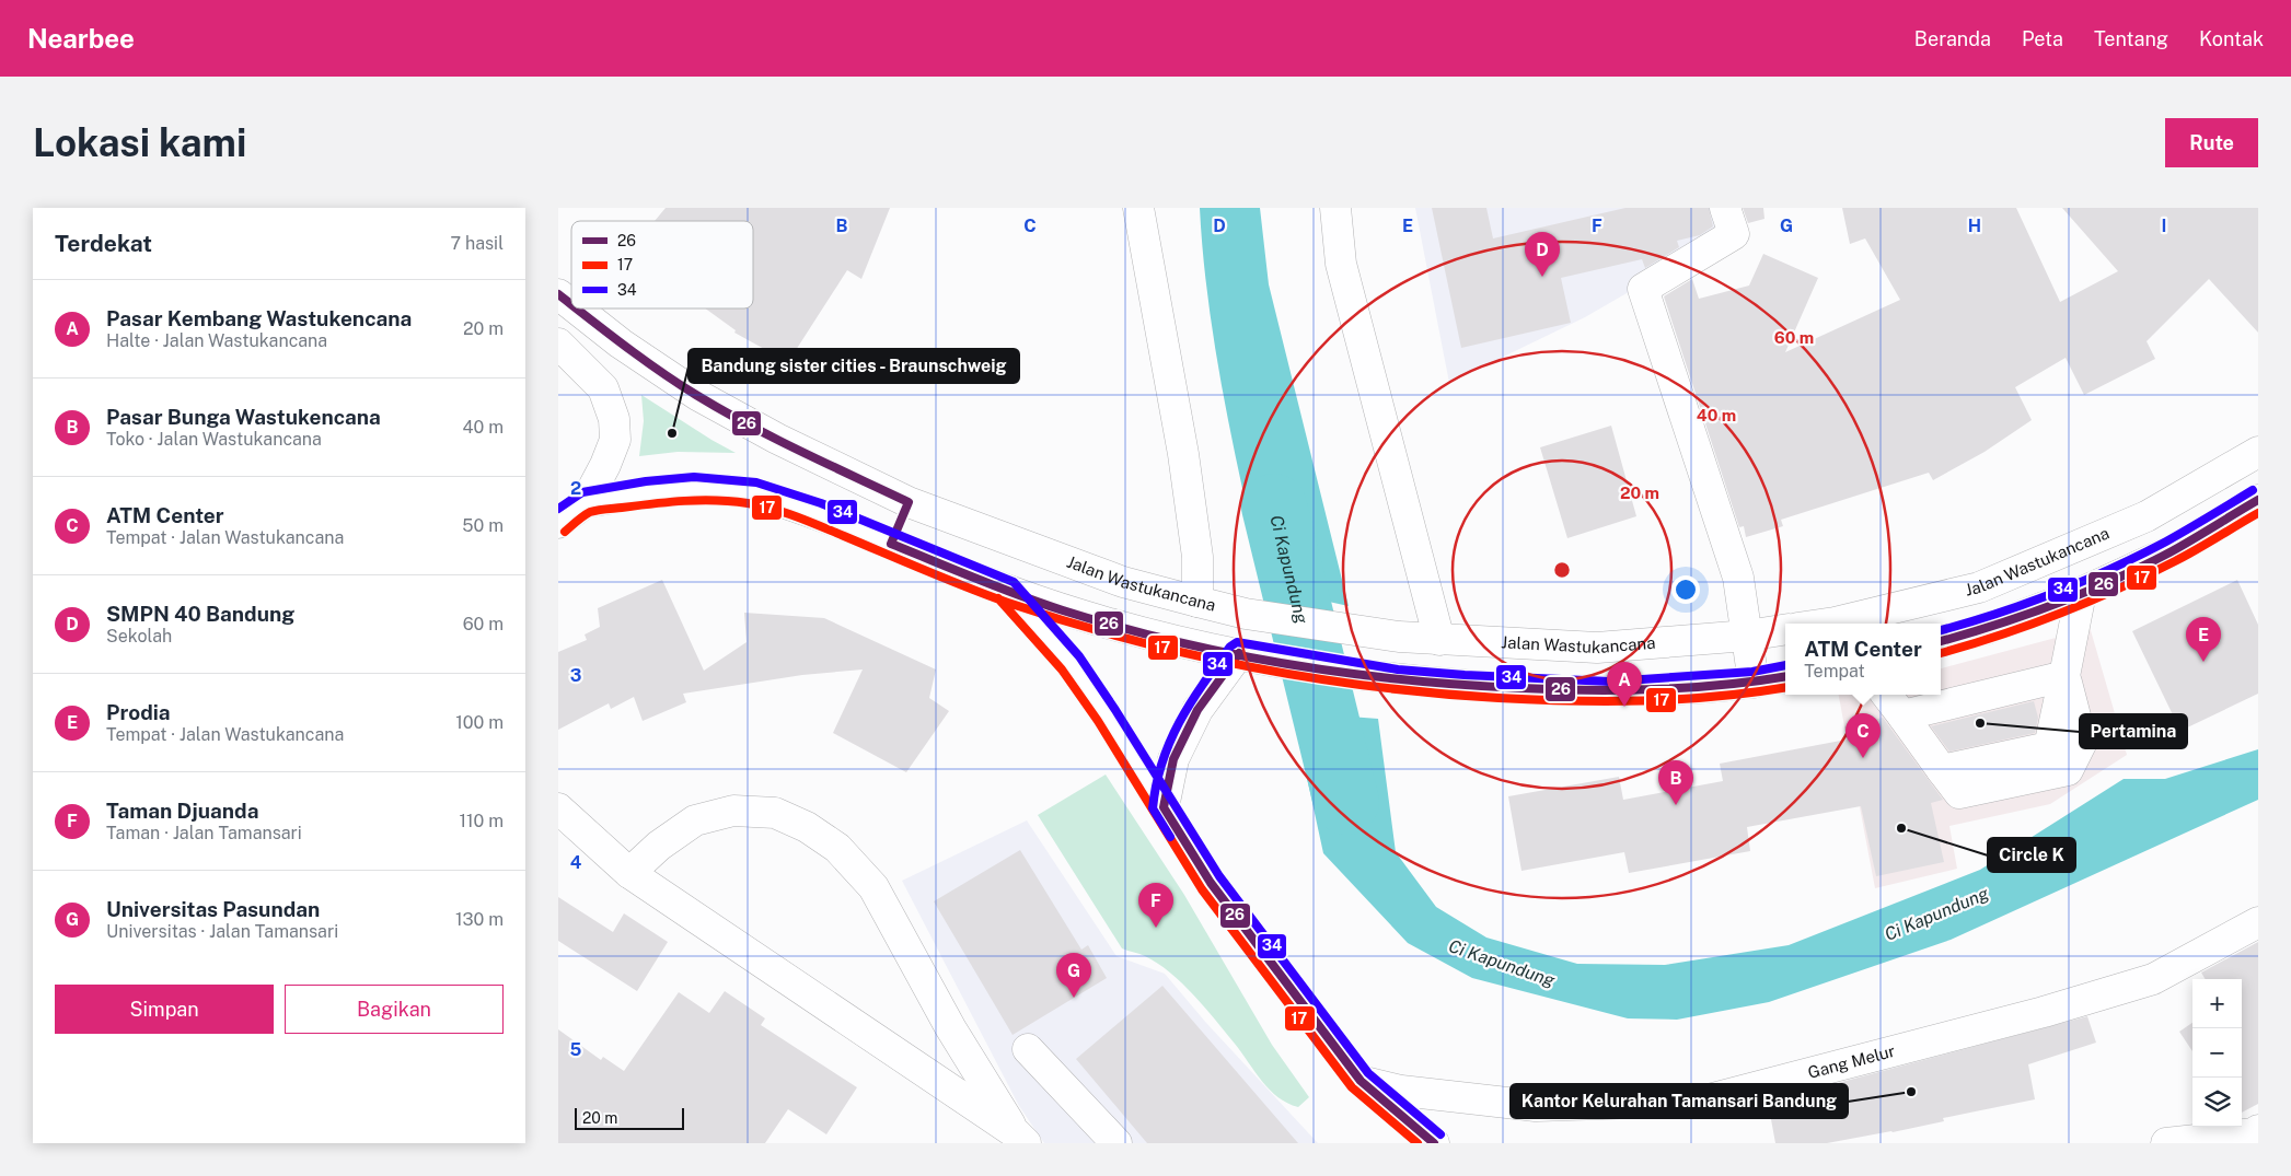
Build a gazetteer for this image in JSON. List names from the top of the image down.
{
  "streets": {
    "main road": ["Jalan Wastukancana", "Gang Melur"]
  },
  "water": ["Ci Kapundung"],
  "places": [
    "Bandung sister cities - Braunschweig",
    "Pertamina",
    "Circle K",
    "Kantor Kelurahan Tamansari Bandung"
  ],
  "lines": ["transit line 26", "transit line 34", "transit line 17"],
  "legend": ["26", "17", "34"],
  "scale_bar": "20 m",
  "page": {
    "header": "Nearbee",
    "nav": [
      "Beranda",
      "Peta",
      "Tentang",
      "Kontak"
    ],
    "buttons": [
      "Rute",
      ["Simpan", "Bagikan"]
    ],
    "title": "Lokasi kami",
    "heading": ["Terdekat", "7 hasil"],
    "pins": [
      "D",
      "E",
      "A",
      "C",
      "B",
      "F",
      "G"
    ],
    "list": [
      {
        "mark": "A",
        "name": "Pasar Kembang Wastukencana",
        "note": "Halte · Jalan Wastukancana",
        "value": "20 m"
      },
      {
        "mark": "B",
        "name": "Pasar Bunga Wastukencana",
        "note": "Toko · Jalan Wastukancana",
        "value": "40 m"
      },
      {
        "mark": "C",
        "name": "ATM Center",
        "note": "Tempat · Jalan Wastukancana",
        "value": "50 m"
      },
      {
        "mark": "D",
        "name": "SMPN 40 Bandung",
        "note": "Sekolah",
        "value": "60 m"
      },
      {
        "mark": "E",
        "name": "Prodia",
        "note": "Tempat · Jalan Wastukancana",
        "value": "100 m"
      },
      {
        "mark": "F",
        "name": "Taman Djuanda",
        "note": "Taman · Jalan Tamansari",
        "value": "110 m"
      },
      {
        "mark": "G",
        "name": "Universitas Pasundan",
        "note": "Universitas · Jalan Tamansari",
        "value": "130 m"
      }
    ],
    "popup": ["ATM Center", "Tempat"],
    "map_buttons": ["+", "−"],
    "scale": "20 m"
  },
  "grid": {
    "columns": [
      "B",
      "C",
      "D",
      "E",
      "F",
      "G",
      "H",
      "I"
    ],
    "rows": [
      "2",
      "3",
      "4",
      "5"
    ]
  },
  "rings": ["60 m", "40 m", "20 m"]
}
